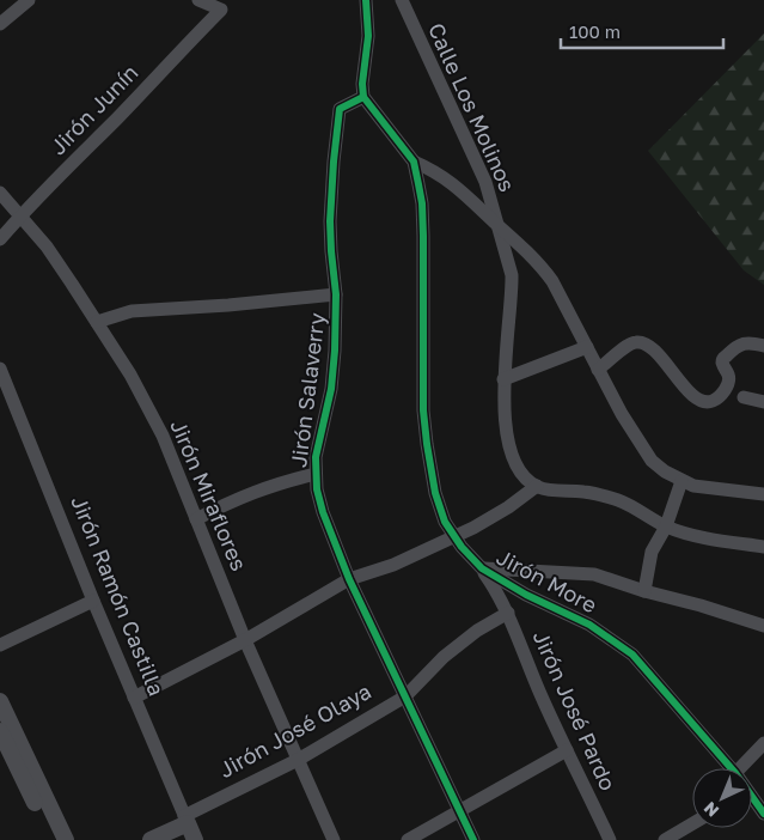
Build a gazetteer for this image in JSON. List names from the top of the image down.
{
  "streets": {
    "street": [
      "Calle Los Molinos",
      "Jirón Junín",
      "Jirón Salaverry",
      "Jirón Miraflores",
      "Jirón More",
      "Jirón Ramón Castilla",
      "Jirón José Pardo",
      "Jirón José Olaya"
    ]
  },
  "crossings": [
    ["Jirón Junín", "Jirón Miraflores"],
    ["Jirón Salaverry", "Jirón More"],
    ["Jirón Salaverry", "Jirón José Olaya"],
    ["Jirón Miraflores", "Jirón José Olaya"],
    ["Jirón More", "Jirón José Pardo"],
    ["Jirón Ramón Castilla", "Jirón José Olaya"],
    ["Jirón José Pardo", "Jirón José Olaya"]
  ],
  "scale_bar": "100 m",
  "north": "bottom left"
}
